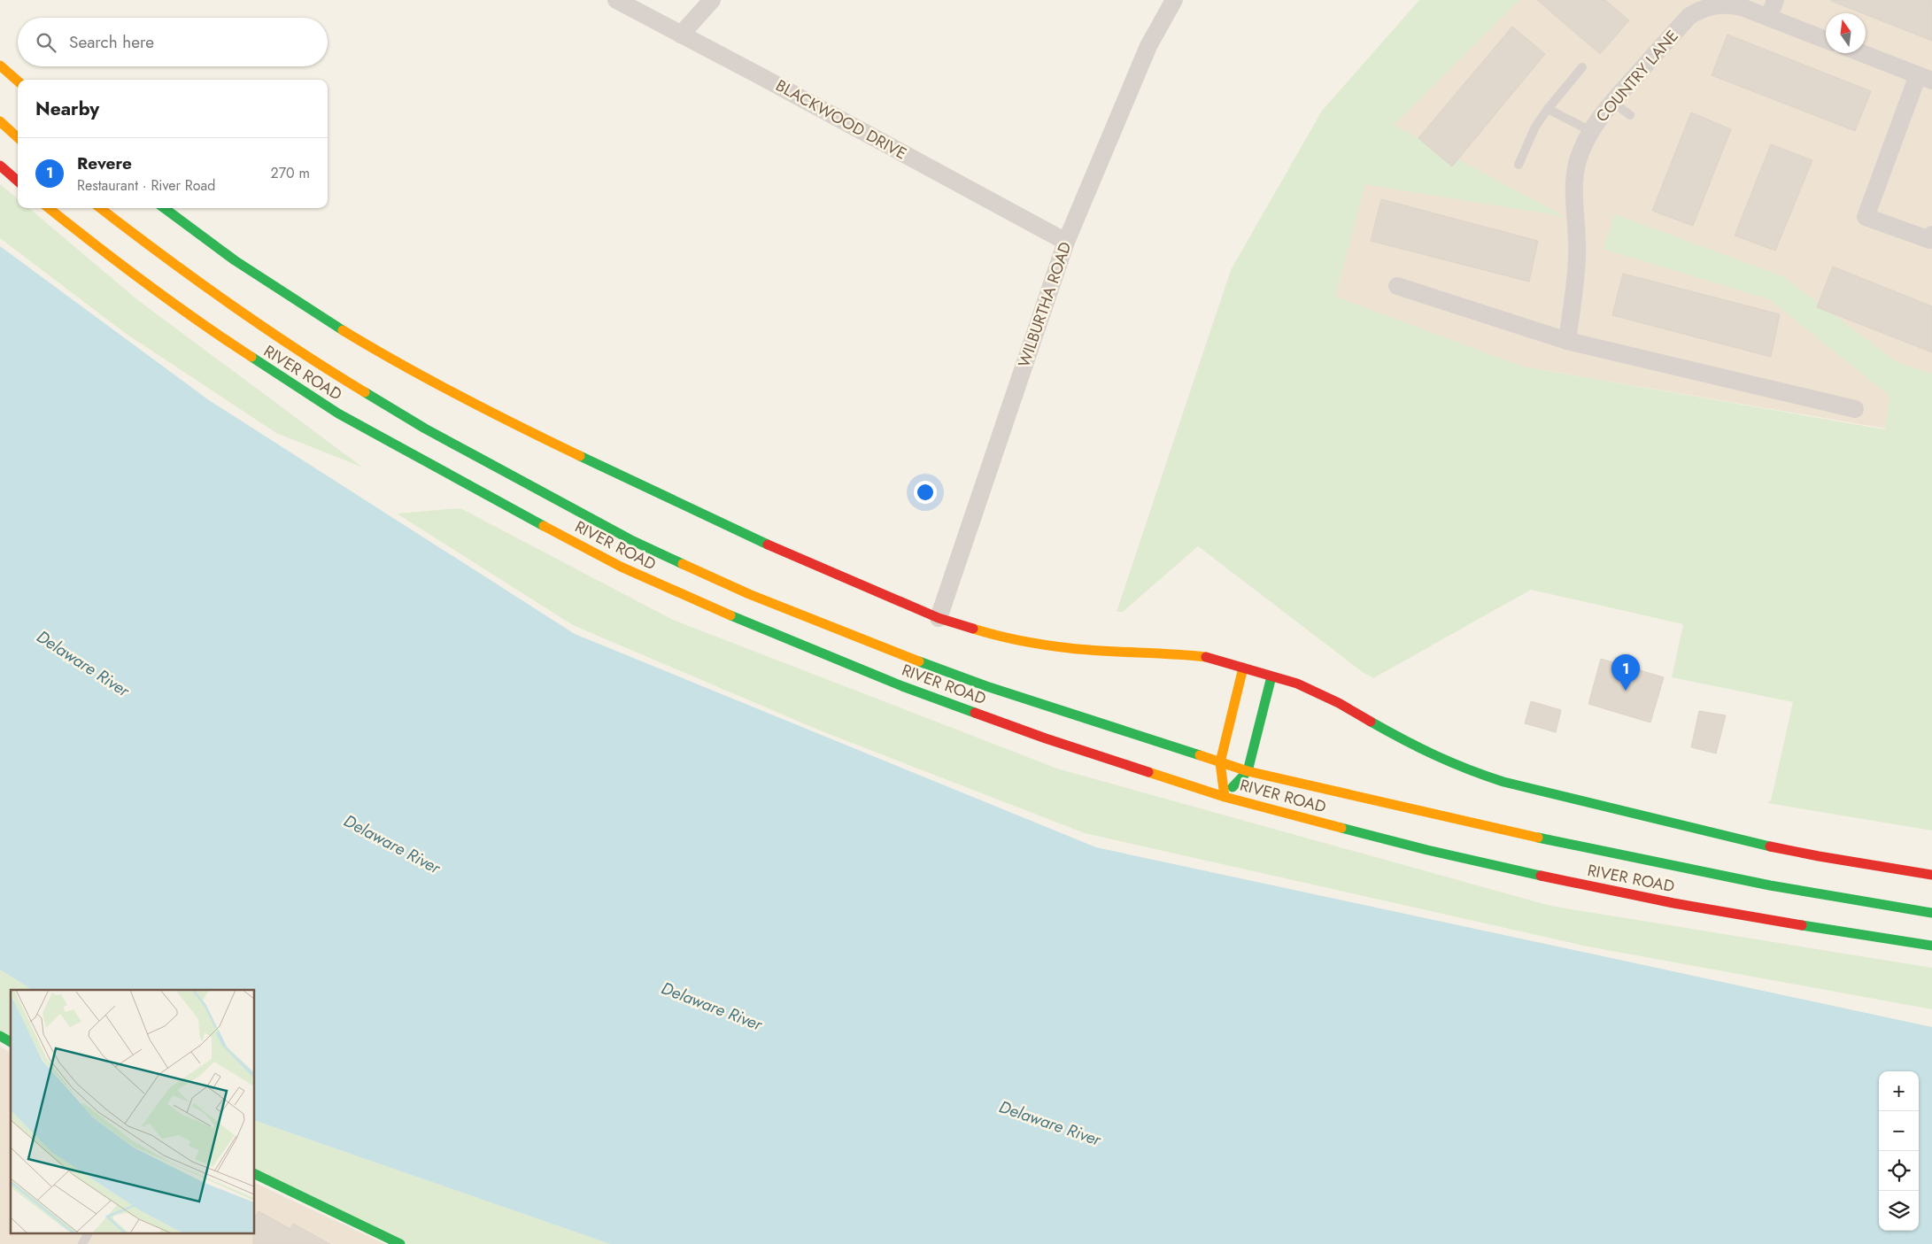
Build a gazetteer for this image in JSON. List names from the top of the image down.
{
  "streets": {
    "main road": ["RIVER ROAD"],
    "street": ["COUNTRY LANE", "BLACKWOOD DRIVE", "WILBURTHA ROAD"]
  },
  "crossings": [
    ["BLACKWOOD DRIVE", "WILBURTHA ROAD"]
  ],
  "water": ["Delaware River"],
  "north": "top",
  "page": {
    "search": "Search here",
    "heading": "Nearby",
    "list": [
      {
        "mark": "1",
        "name": "Revere",
        "note": "Restaurant · River Road",
        "value": "270 m"
      }
    ],
    "pins": "1",
    "map_buttons": ["+", "−"]
  }
}
